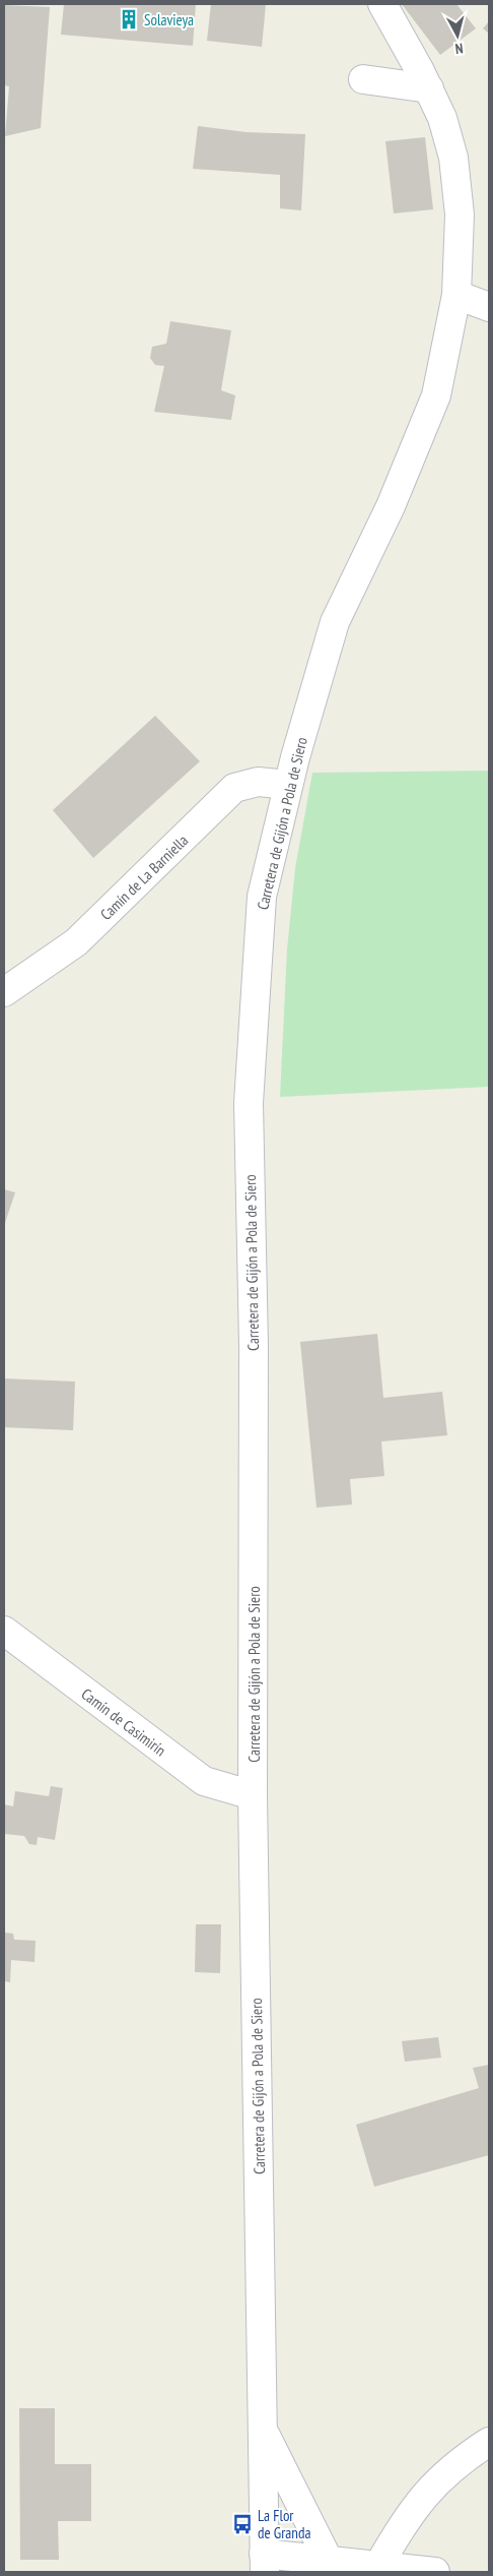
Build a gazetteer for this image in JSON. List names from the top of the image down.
{
  "streets": {
    "street": ["Carretera de Gijón a Pola de Siero", "Camín de La Barniella", "Camín de Casimirín"]
  },
  "crossings": [
    ["Carretera de Gijón a Pola de Siero", "Camín de La Barniella"],
    ["Carretera de Gijón a Pola de Siero", "Camín de Casimirín"]
  ],
  "places": {
    "building": ["Solavieya"],
    "bus stop": ["La Flor de Granda"]
  },
  "north": "bottom"
}
